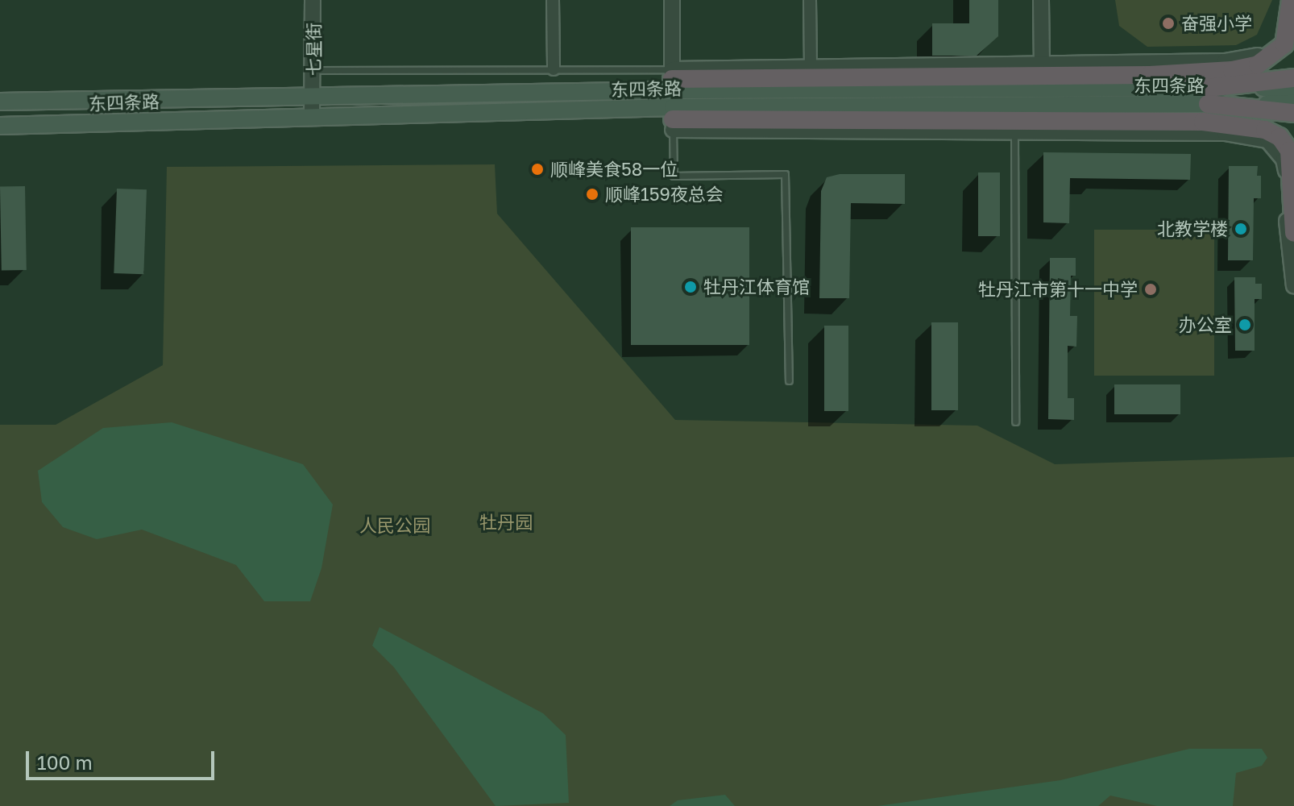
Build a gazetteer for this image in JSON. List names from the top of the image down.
{
  "streets": {
    "main road": ["东四条路"],
    "street": ["七星街"]
  },
  "crossings": [
    ["七星街", "东四条路"]
  ],
  "parks": ["牡丹园", "人民公园"],
  "places": [
    "奋强小学",
    "顺峰美食58一位",
    "顺峰159夜总会",
    "北教学楼",
    "牡丹江体育馆",
    "牡丹江市第十一中学",
    "办公室"
  ],
  "scale_bar": "100 m"
}
